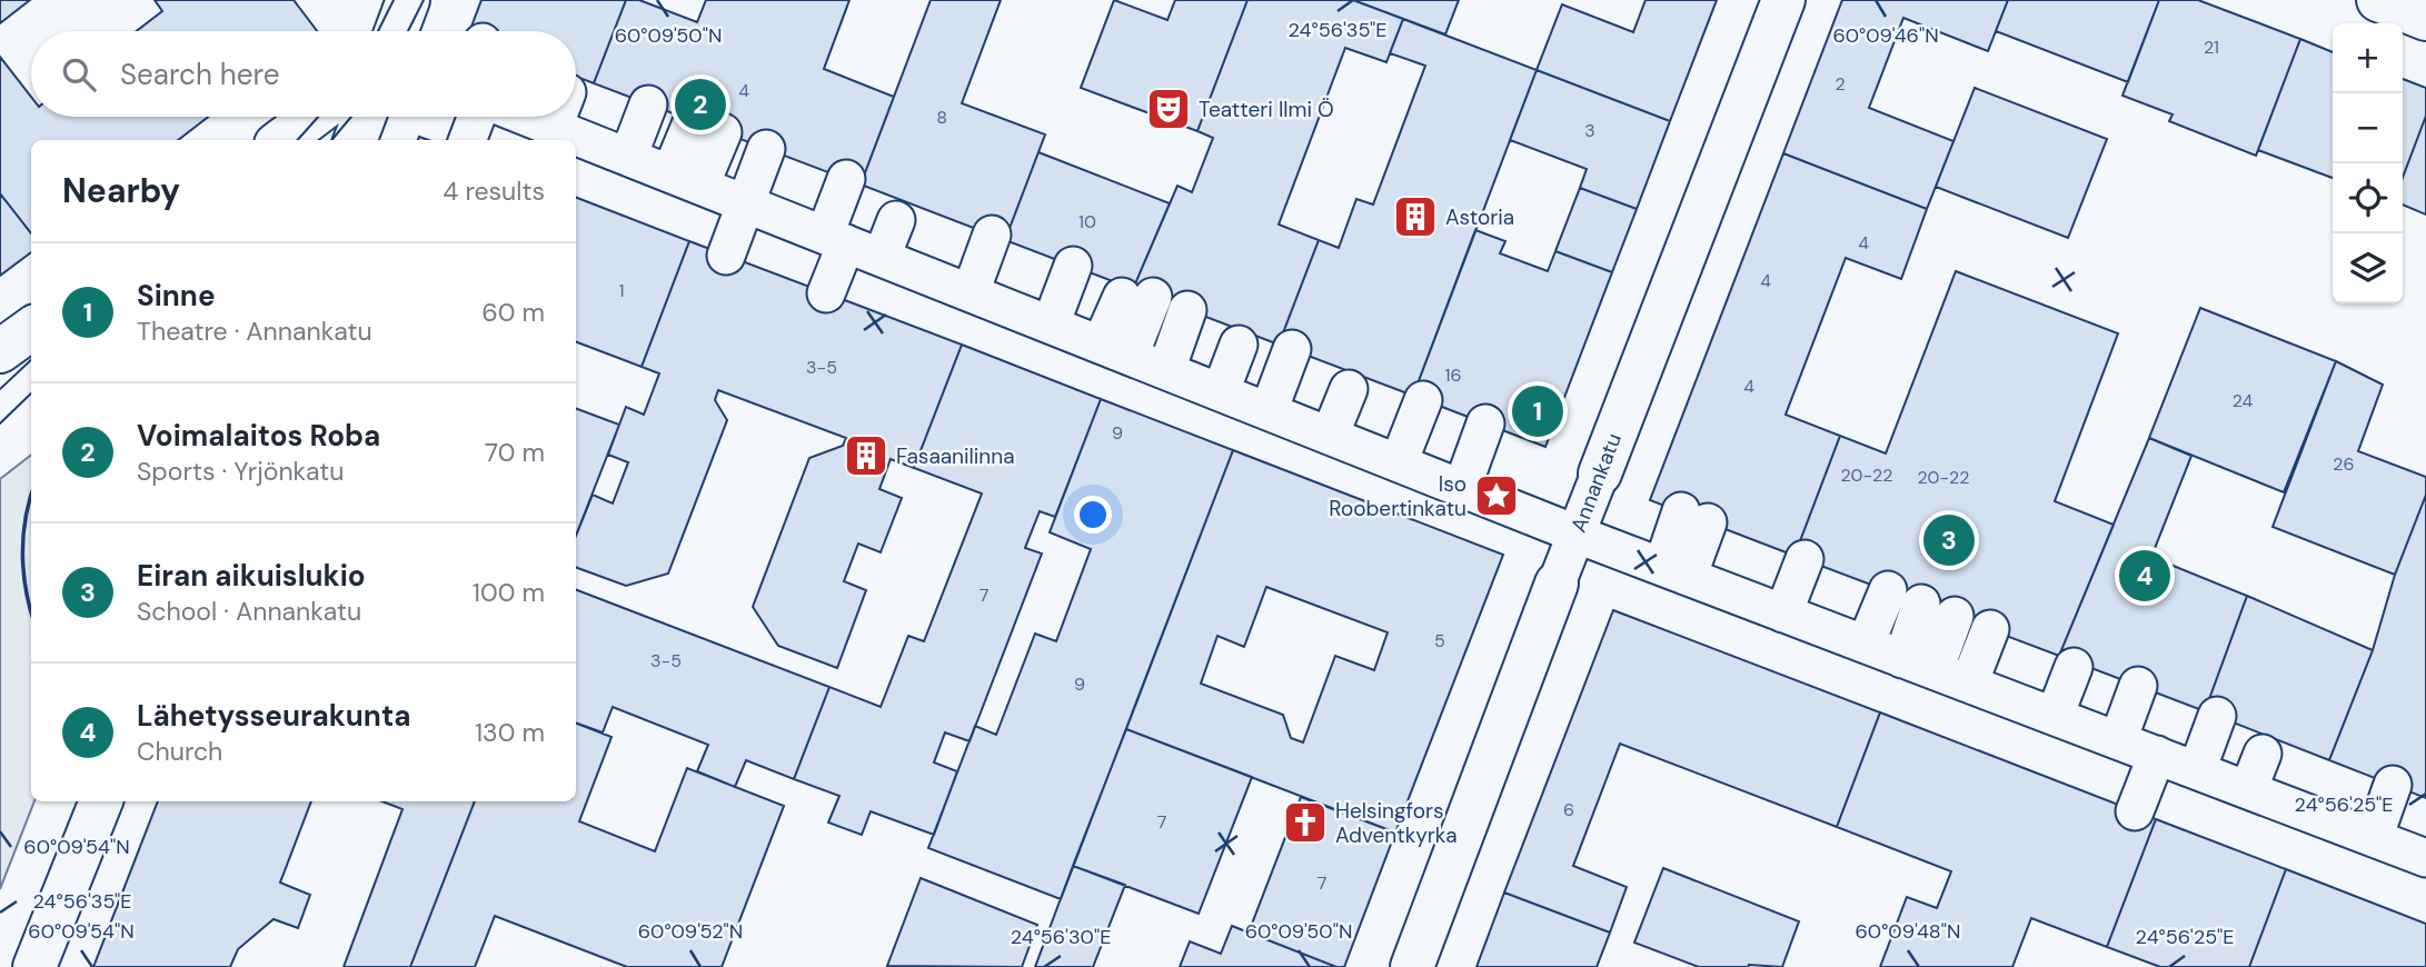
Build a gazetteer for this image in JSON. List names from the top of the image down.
{
  "streets": {
    "street": ["Annankatu"]
  },
  "places": {
    "theatre": ["Teatteri Ilmi Ö"],
    "building": ["Astoria", "Fasaanilinna"],
    "place": ["Iso Roobertinkatu"],
    "church": ["Helsingfors Adventkyrka"]
  },
  "house_numbers": [
    "21",
    "2",
    "4",
    "8",
    "3",
    "10",
    "4",
    "4",
    "1",
    "3-5",
    "16",
    "4",
    "24",
    "9",
    "26",
    "20-22",
    "20-22",
    "7",
    "5",
    "3-5",
    "9",
    "6",
    "7",
    "7"
  ],
  "page": {
    "map_buttons": ["+", "−"],
    "search": "Search here",
    "pins": [
      "2",
      "1",
      "3",
      "4"
    ],
    "heading": ["Nearby", "4 results"],
    "list": [
      {
        "mark": "1",
        "name": "Sinne",
        "note": "Theatre · Annankatu",
        "value": "60 m"
      },
      {
        "mark": "2",
        "name": "Voimalaitos Roba",
        "note": "Sports · Yrjönkatu",
        "value": "70 m"
      },
      {
        "mark": "3",
        "name": "Eiran aikuislukio",
        "note": "School · Annankatu",
        "value": "100 m"
      },
      {
        "mark": "4",
        "name": "Lähetysseurakunta",
        "note": "Church",
        "value": "130 m"
      }
    ]
  },
  "coordinates": [
    "24°56'35\"E",
    "60°09'50\"N",
    "60°09'46\"N",
    "24°56'25\"E",
    "60°09'54\"N",
    "60°09'52\"N",
    "60°09'48\"N",
    "24°56'30\"E"
  ]
}
